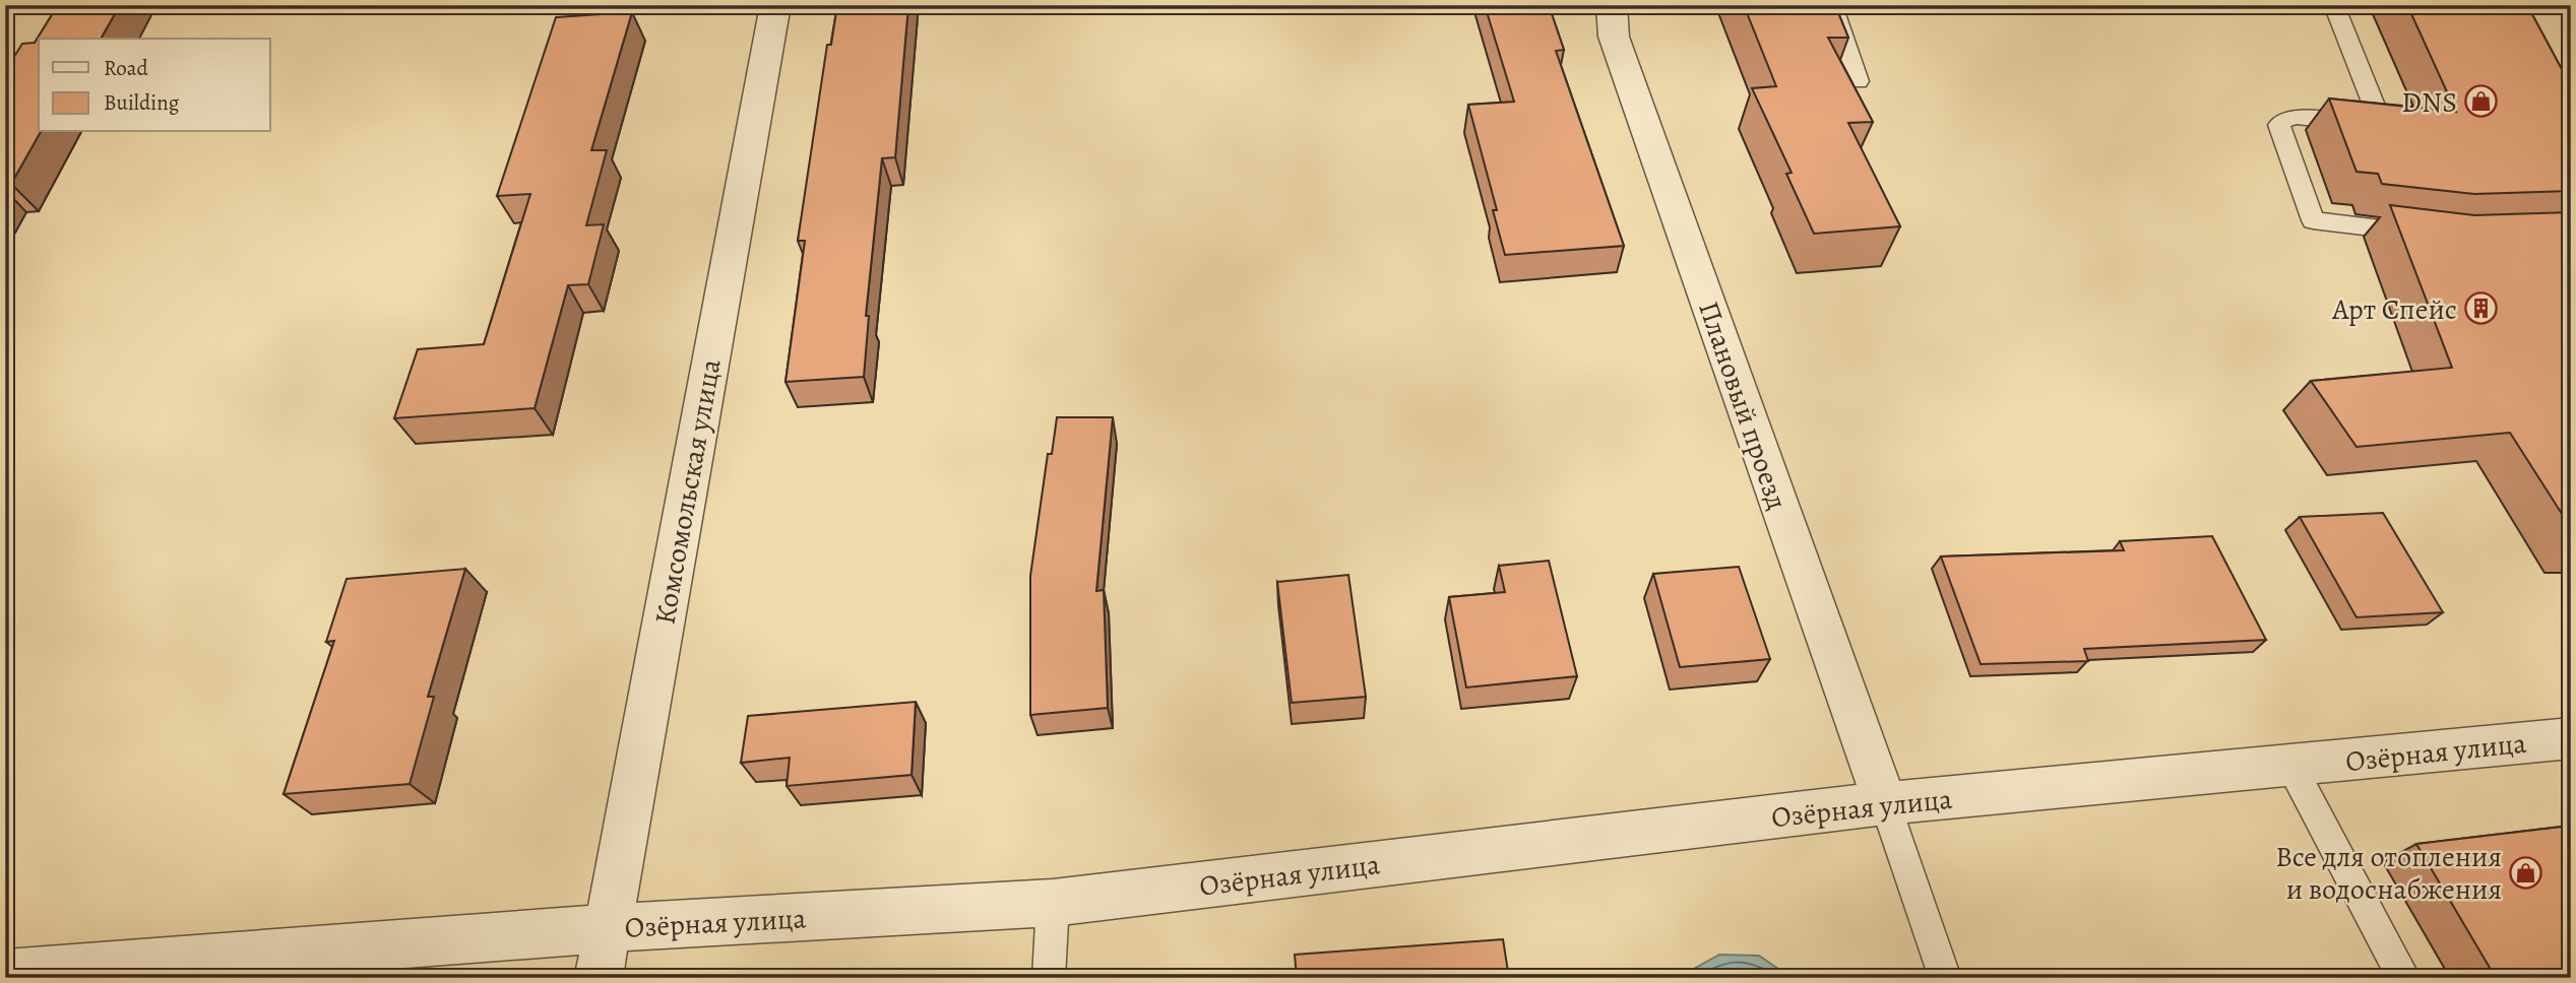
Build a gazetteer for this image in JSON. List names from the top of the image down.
{
  "streets": {
    "street": ["Плановый проезд", "Комсомольская улица", "Озёрная улица"]
  },
  "crossings": [
    ["Плановый проезд", "Озёрная улица"],
    ["Комсомольская улица", "Озёрная улица"]
  ],
  "places": {
    "shop": ["DNS", "Все для отопления и водоснабжения"],
    "building": ["Арт Спейс"]
  },
  "legend": ["Road", "Building"]
}
